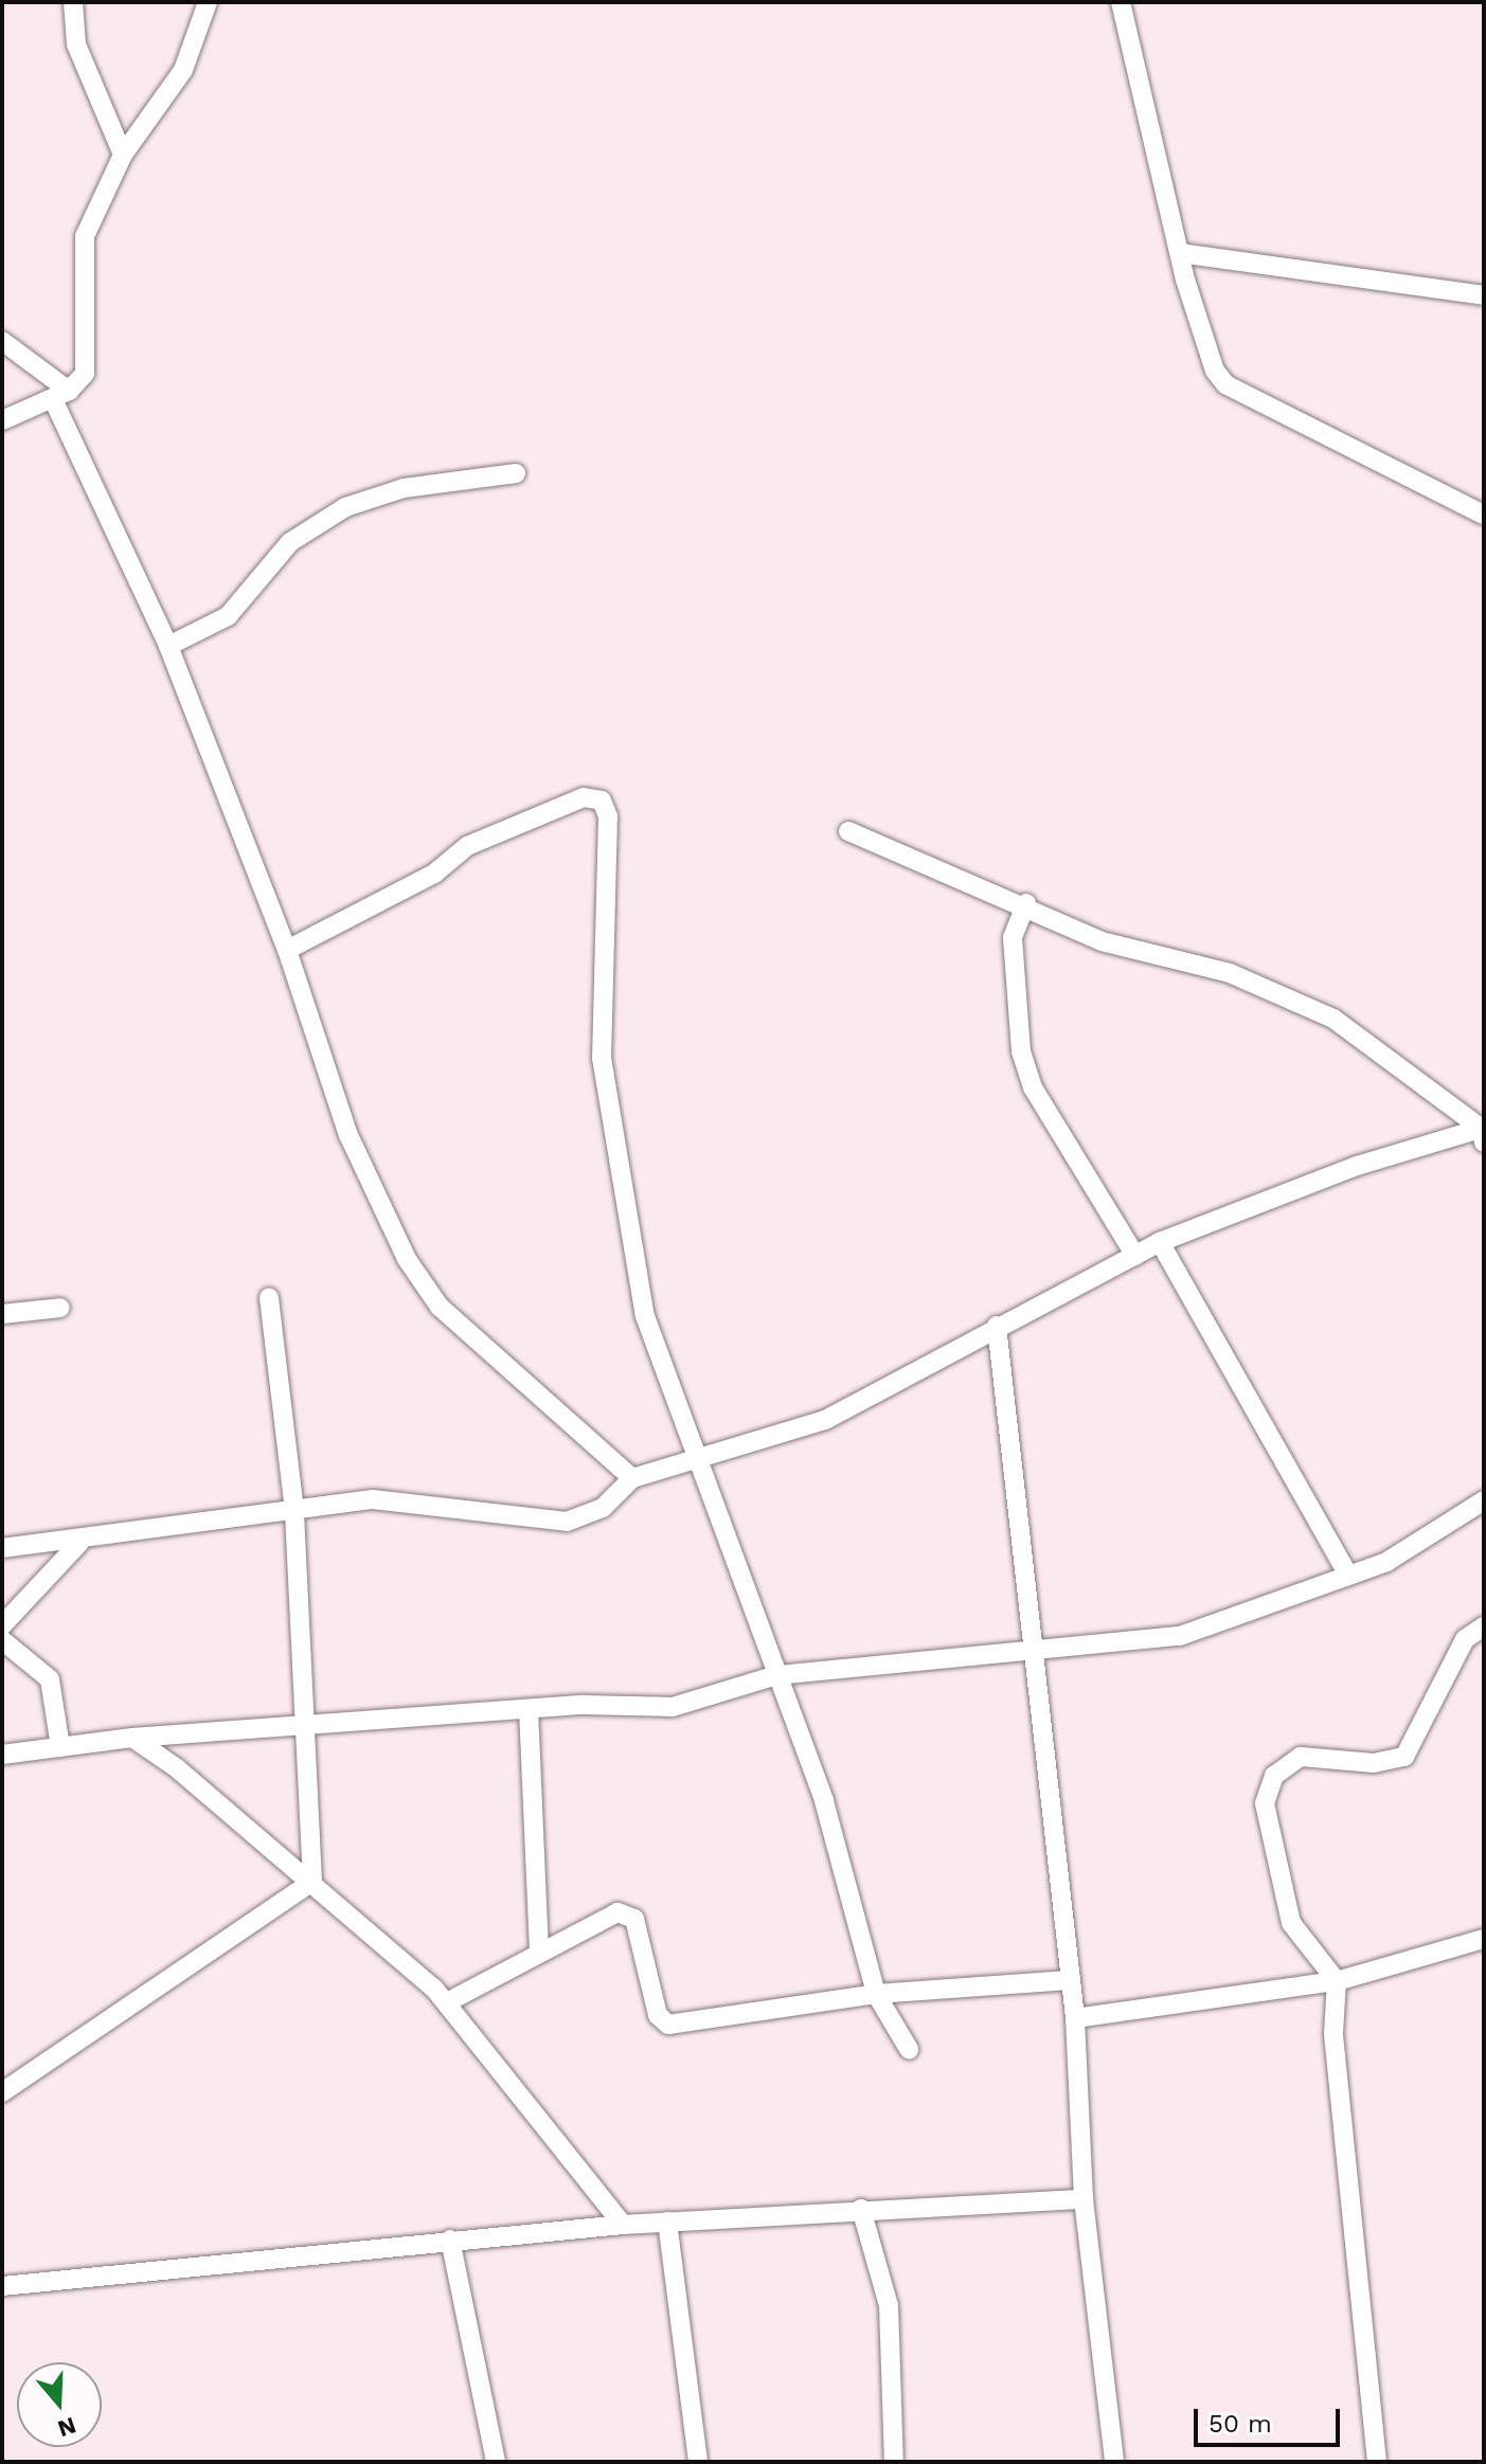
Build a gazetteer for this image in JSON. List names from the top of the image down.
{
  "scale_bar": "50 m",
  "north": "bottom"
}
